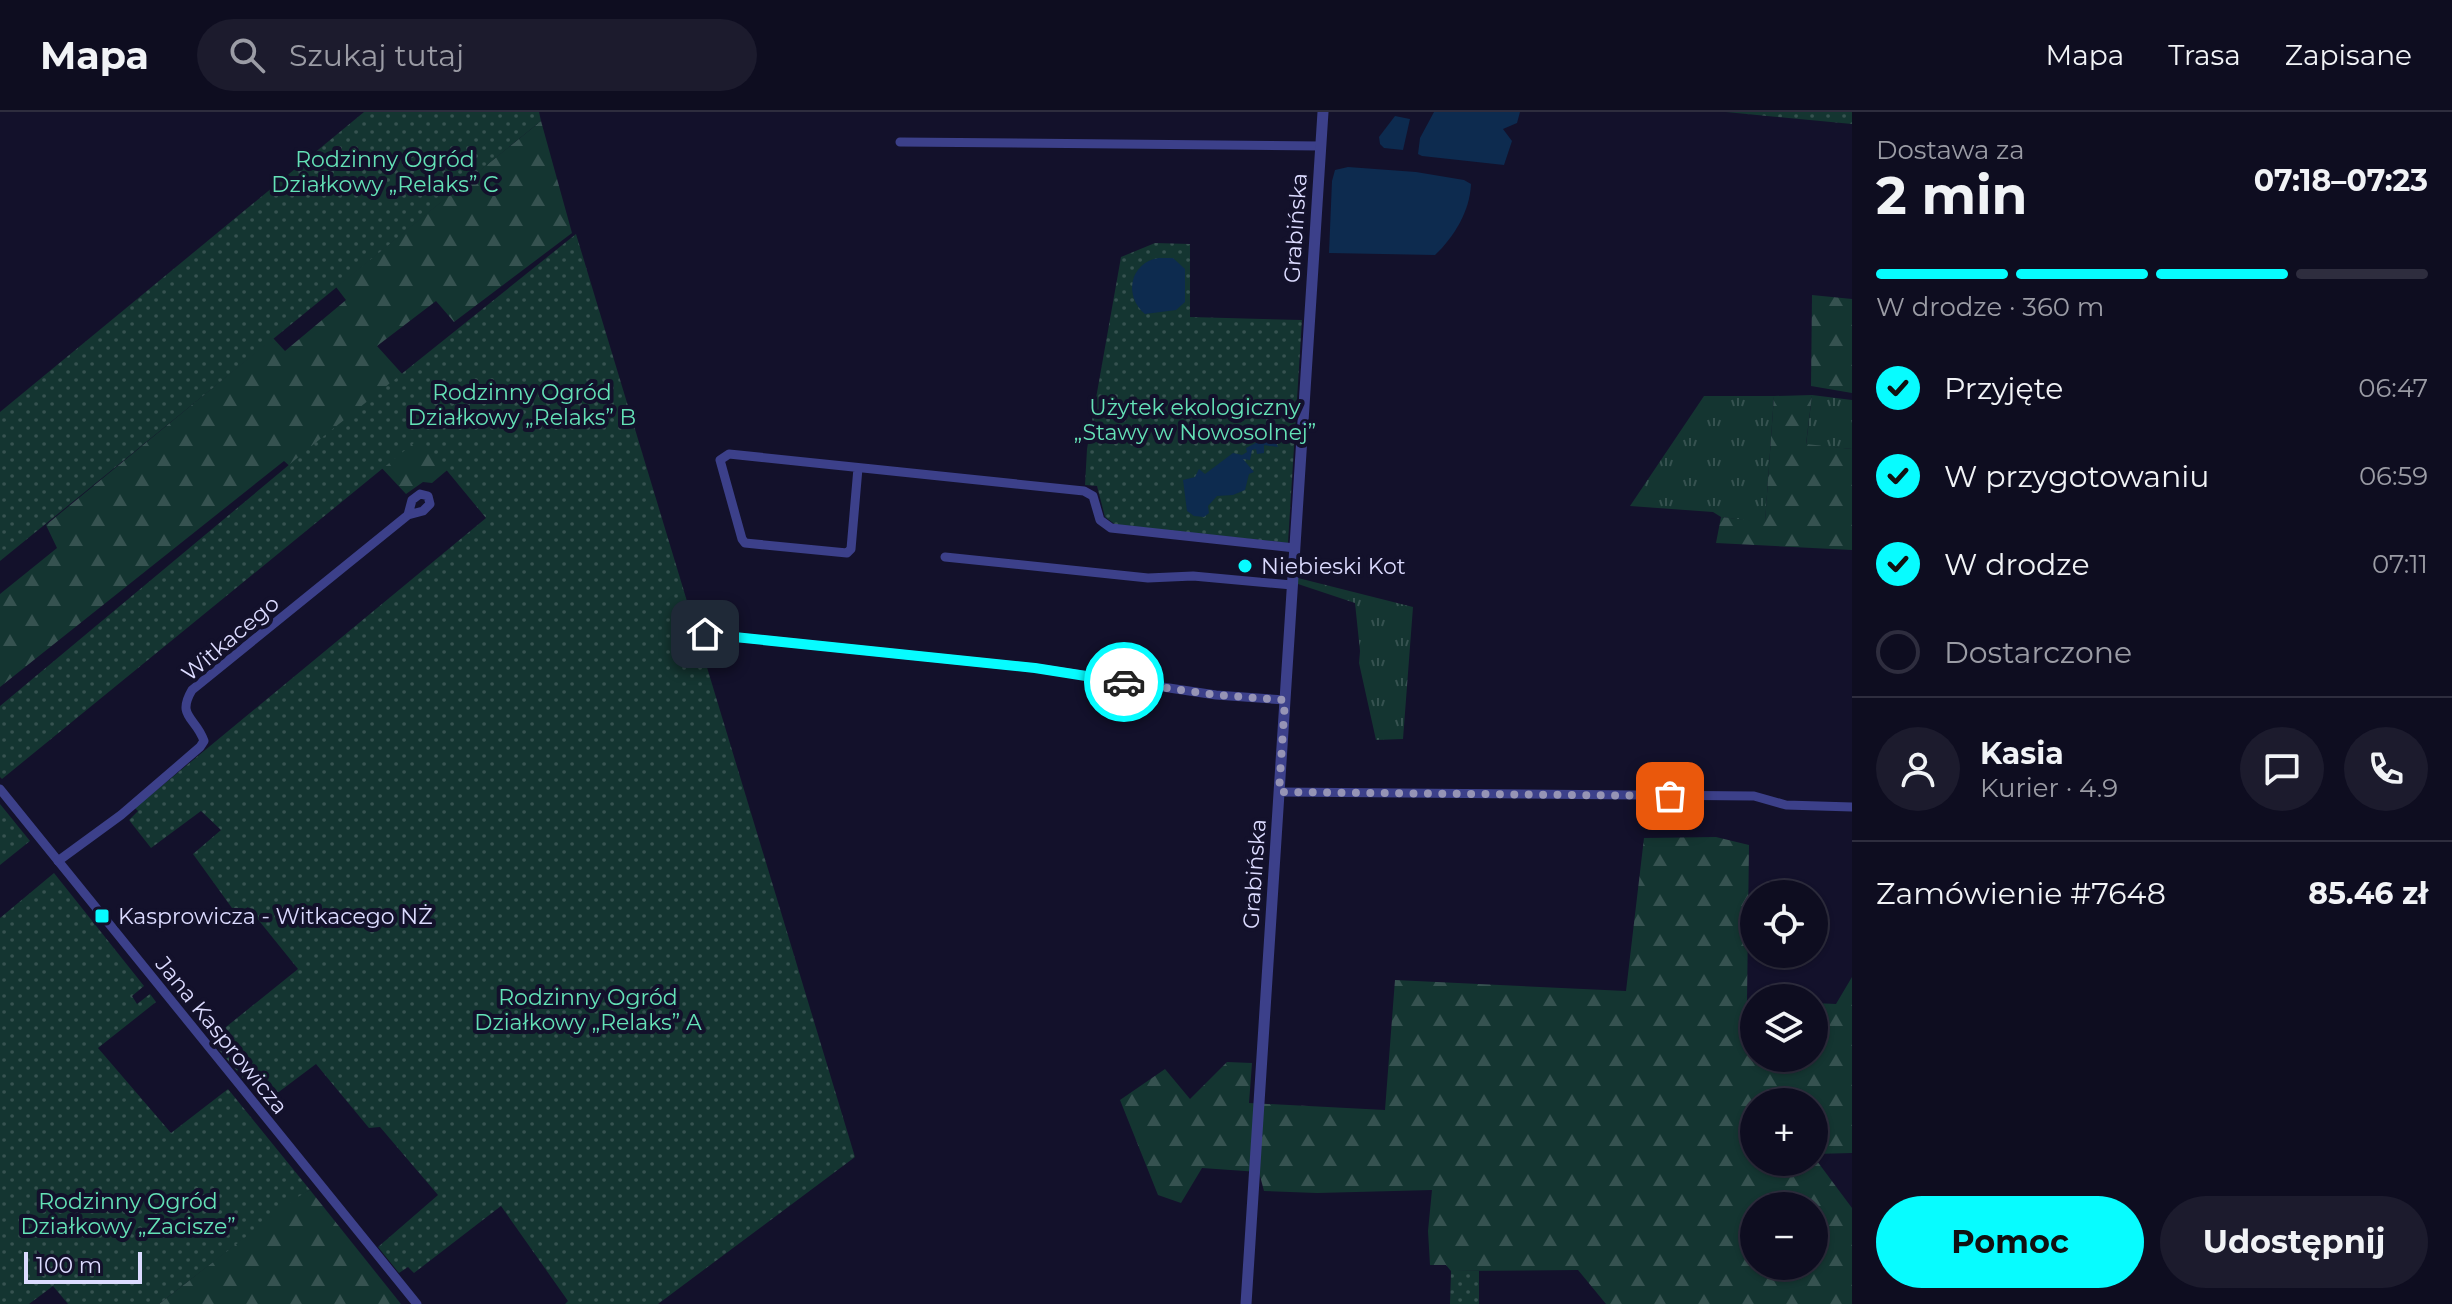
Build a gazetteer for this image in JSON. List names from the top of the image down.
{
  "streets": {
    "street": ["Grabińska", "Witkacego", "Jana Kasprowicza"]
  },
  "crossings": [
    ["Witkacego", "Jana Kasprowicza"]
  ],
  "parks": [
    "Rodzinny Ogród Działkowy „Relaks” C",
    "Rodzinny Ogród Działkowy „Relaks” B",
    "Użytek ekologiczny „Stawy w Nowosolnej”",
    "Rodzinny Ogród Działkowy „Relaks” A",
    "Rodzinny Ogród Działkowy „Zacisze”"
  ],
  "places": {
    "other": ["Niebieski Kot"],
    "transit": ["Kasprowicza - Witkacego NŻ"]
  },
  "scale_bar": "100 m",
  "page": {
    "header": "Mapa",
    "search": "Szukaj tutaj",
    "nav": ["Mapa", "Trasa", "Zapisane"],
    "heading": ["2 min", "Dostawa za", "07:18–07:23"],
    "panel": [
      "Kasia",
      "Kurier · 4.9",
      "Zamówienie #7648",
      "85.46 zł"
    ],
    "bar": "W drodze · 360 m",
    "list": [
      ["Przyjęte", "06:47"],
      ["W przygotowaniu", "06:59"],
      ["W drodze", "07:11"],
      "Dostarczone"
    ],
    "map_buttons": ["+", "−"],
    "buttons": ["Pomoc", "Udostępnij"],
    "scale": "100 m"
  }
}
